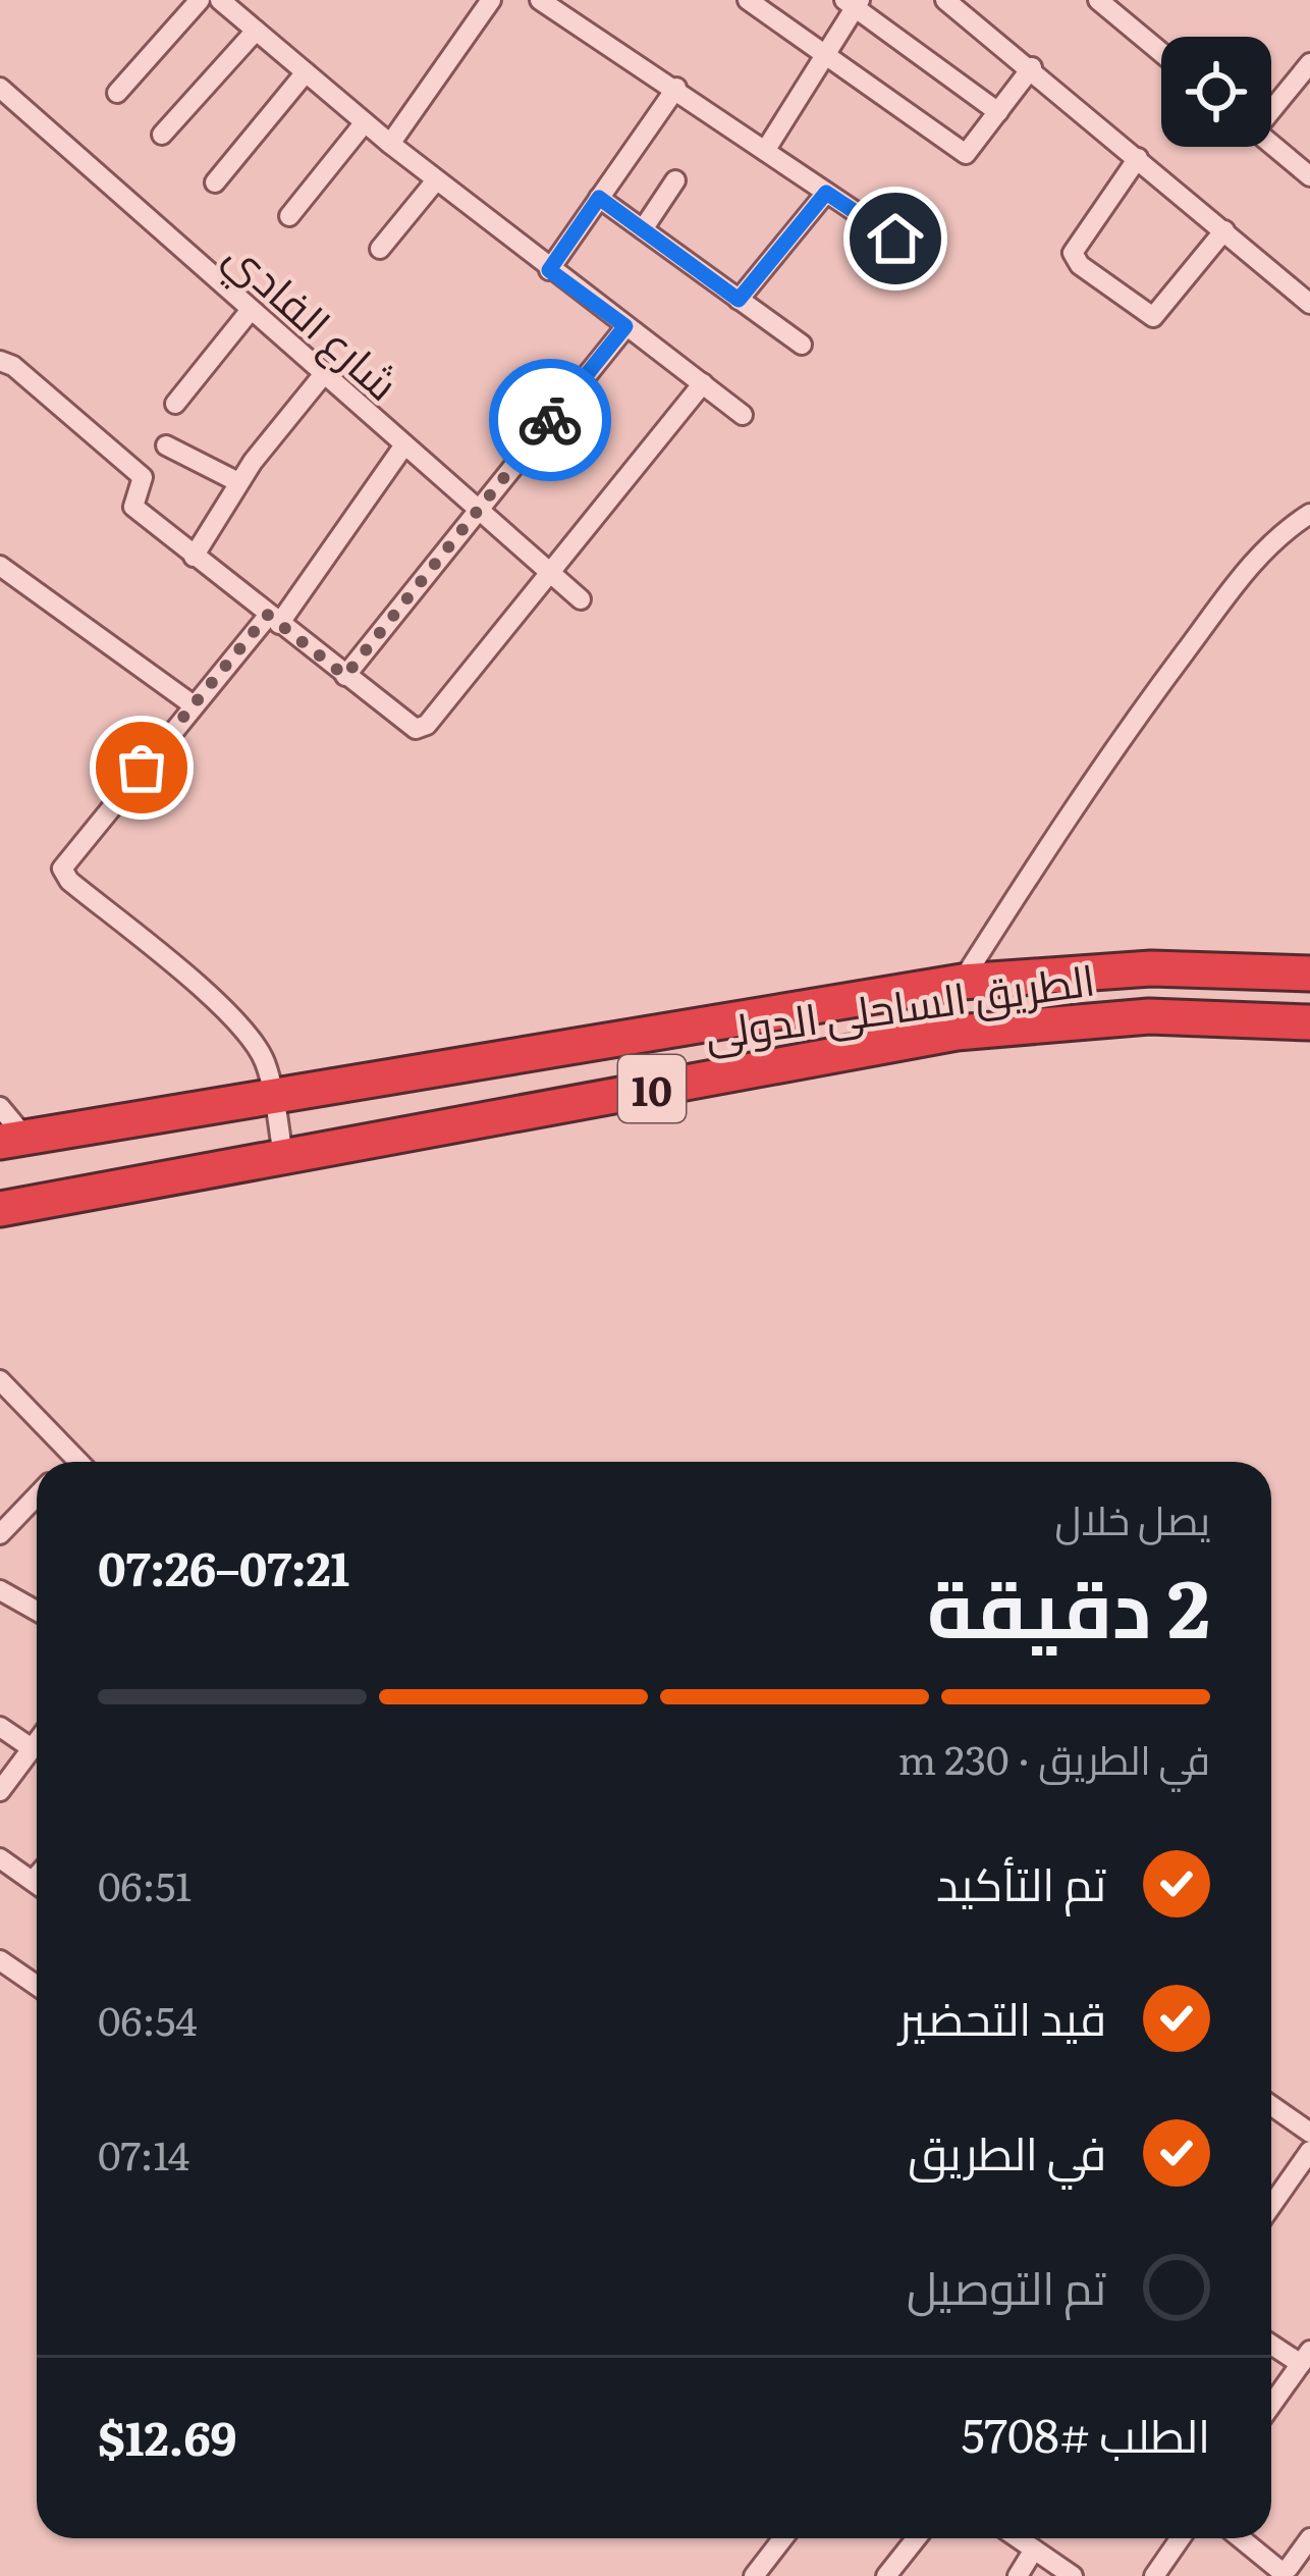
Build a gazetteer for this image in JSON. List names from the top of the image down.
{
  "streets": {
    "highway": ["الطريق الساحلى الدولى", "10"],
    "street": ["شارع الفادي"]
  },
  "page": {
    "heading": ["2 دقيقة", "يصل خلال", "07:21–07:26"],
    "panel": ["الطلب #5708", "$12.69"],
    "bar": "في الطريق · 230 m",
    "list": [
      ["تم التأكيد", "06:51"],
      ["قيد التحضير", "06:54"],
      ["في الطريق", "07:14"],
      "تم التوصيل"
    ]
  }
}
